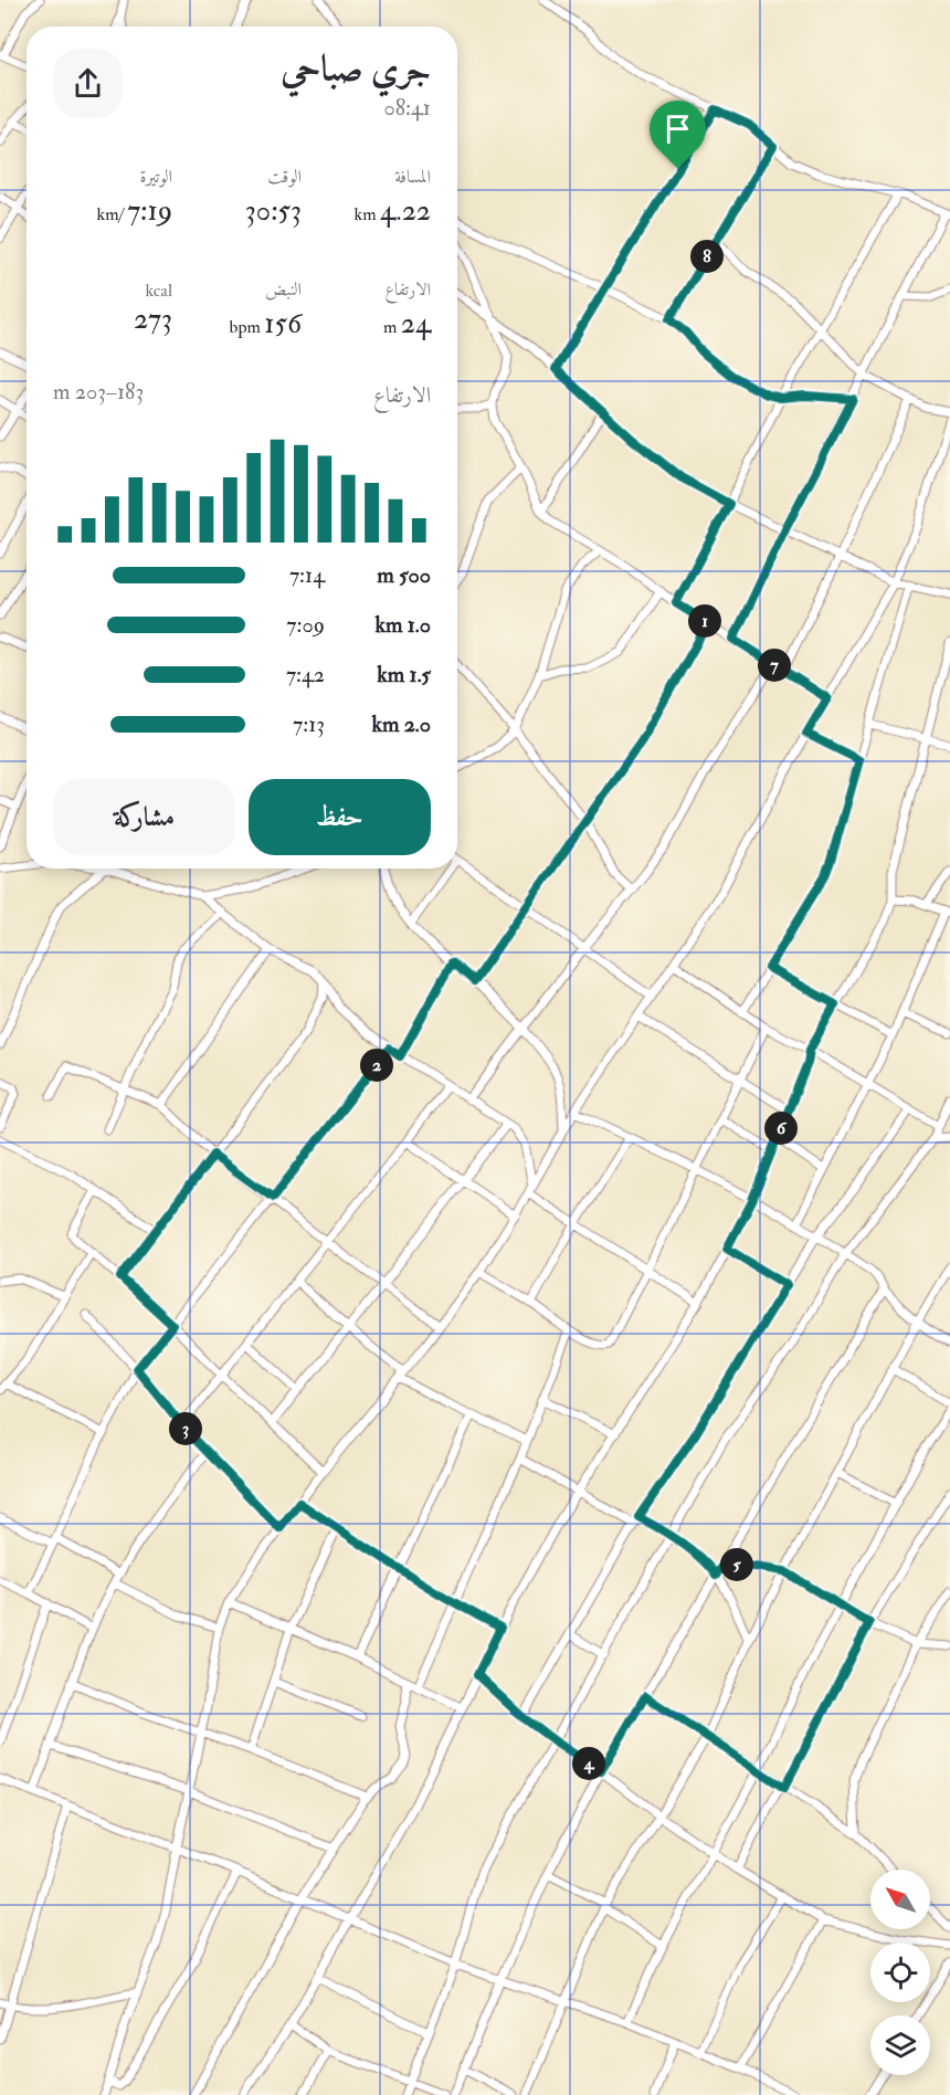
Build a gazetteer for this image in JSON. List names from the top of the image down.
{
  "north": "top left",
  "page": {
    "heading": ["جري صباحي", "08:41"],
    "stats": [
      ["المسافة", "4.22 km"],
      ["الوقت", "30:53"],
      ["الوتيرة", "7:19 /km"],
      ["الارتفاع", "24 m"],
      ["النبض", "156 bpm"],
      ["kcal", "273"]
    ],
    "pins": [
      "8",
      "1",
      "7",
      "2",
      "6",
      "3",
      "5",
      "4"
    ],
    "chart": ["الارتفاع", "183–203 m"],
    "list": [
      {
        "name": "500 m",
        "note": "7:14"
      },
      {
        "name": "1.0 km",
        "note": "7:09"
      },
      {
        "name": "1.5 km",
        "note": "7:42"
      },
      {
        "name": "2.0 km",
        "note": "7:13"
      }
    ],
    "buttons": ["حفظ", "مشاركة"]
  }
}
